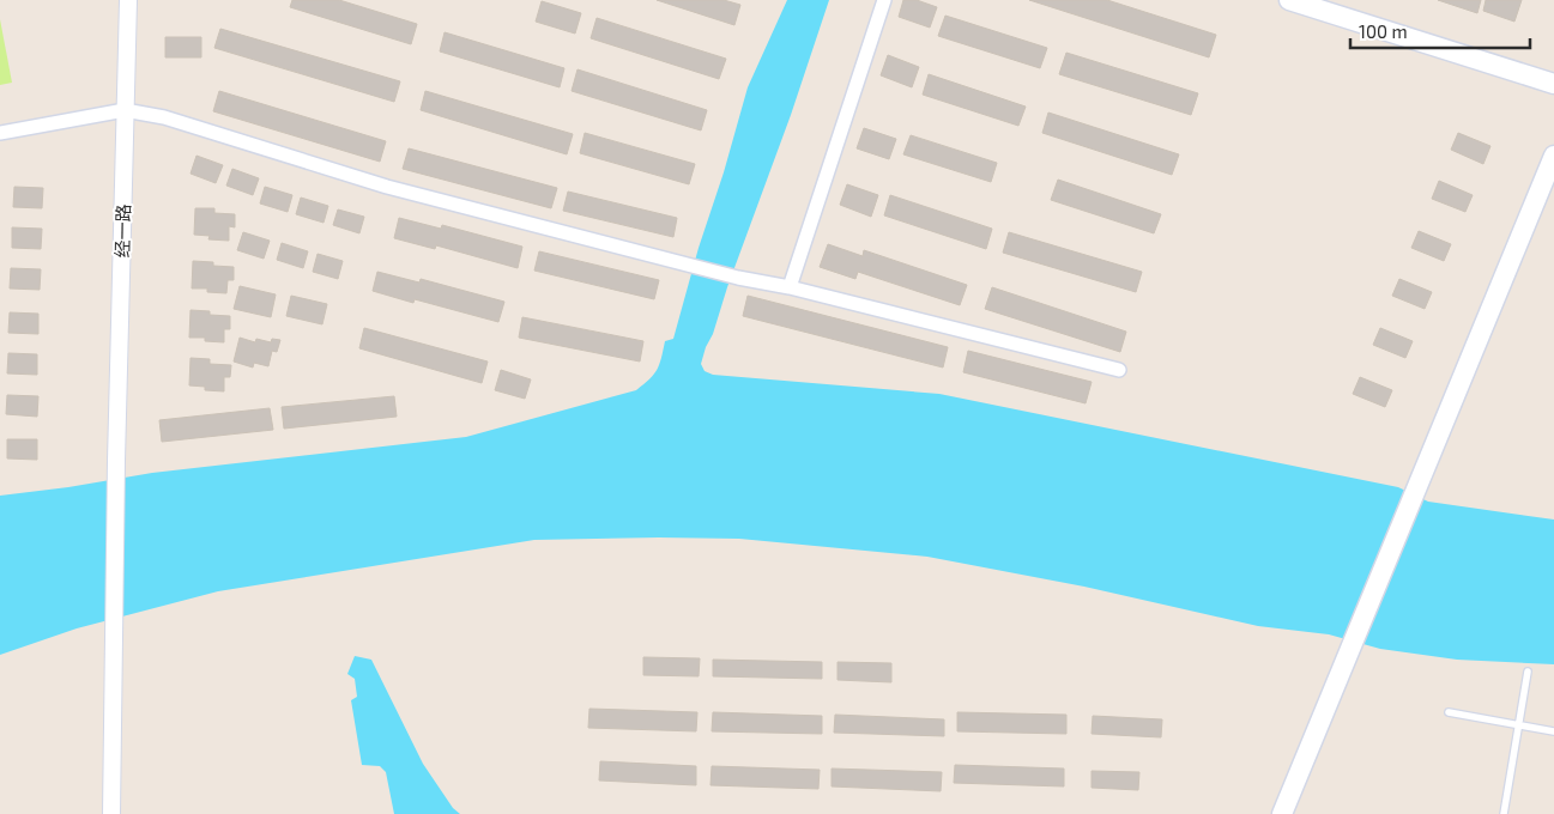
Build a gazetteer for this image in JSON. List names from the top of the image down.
{
  "streets": {
    "street": ["经一路"]
  },
  "scale_bar": "100 m"
}
